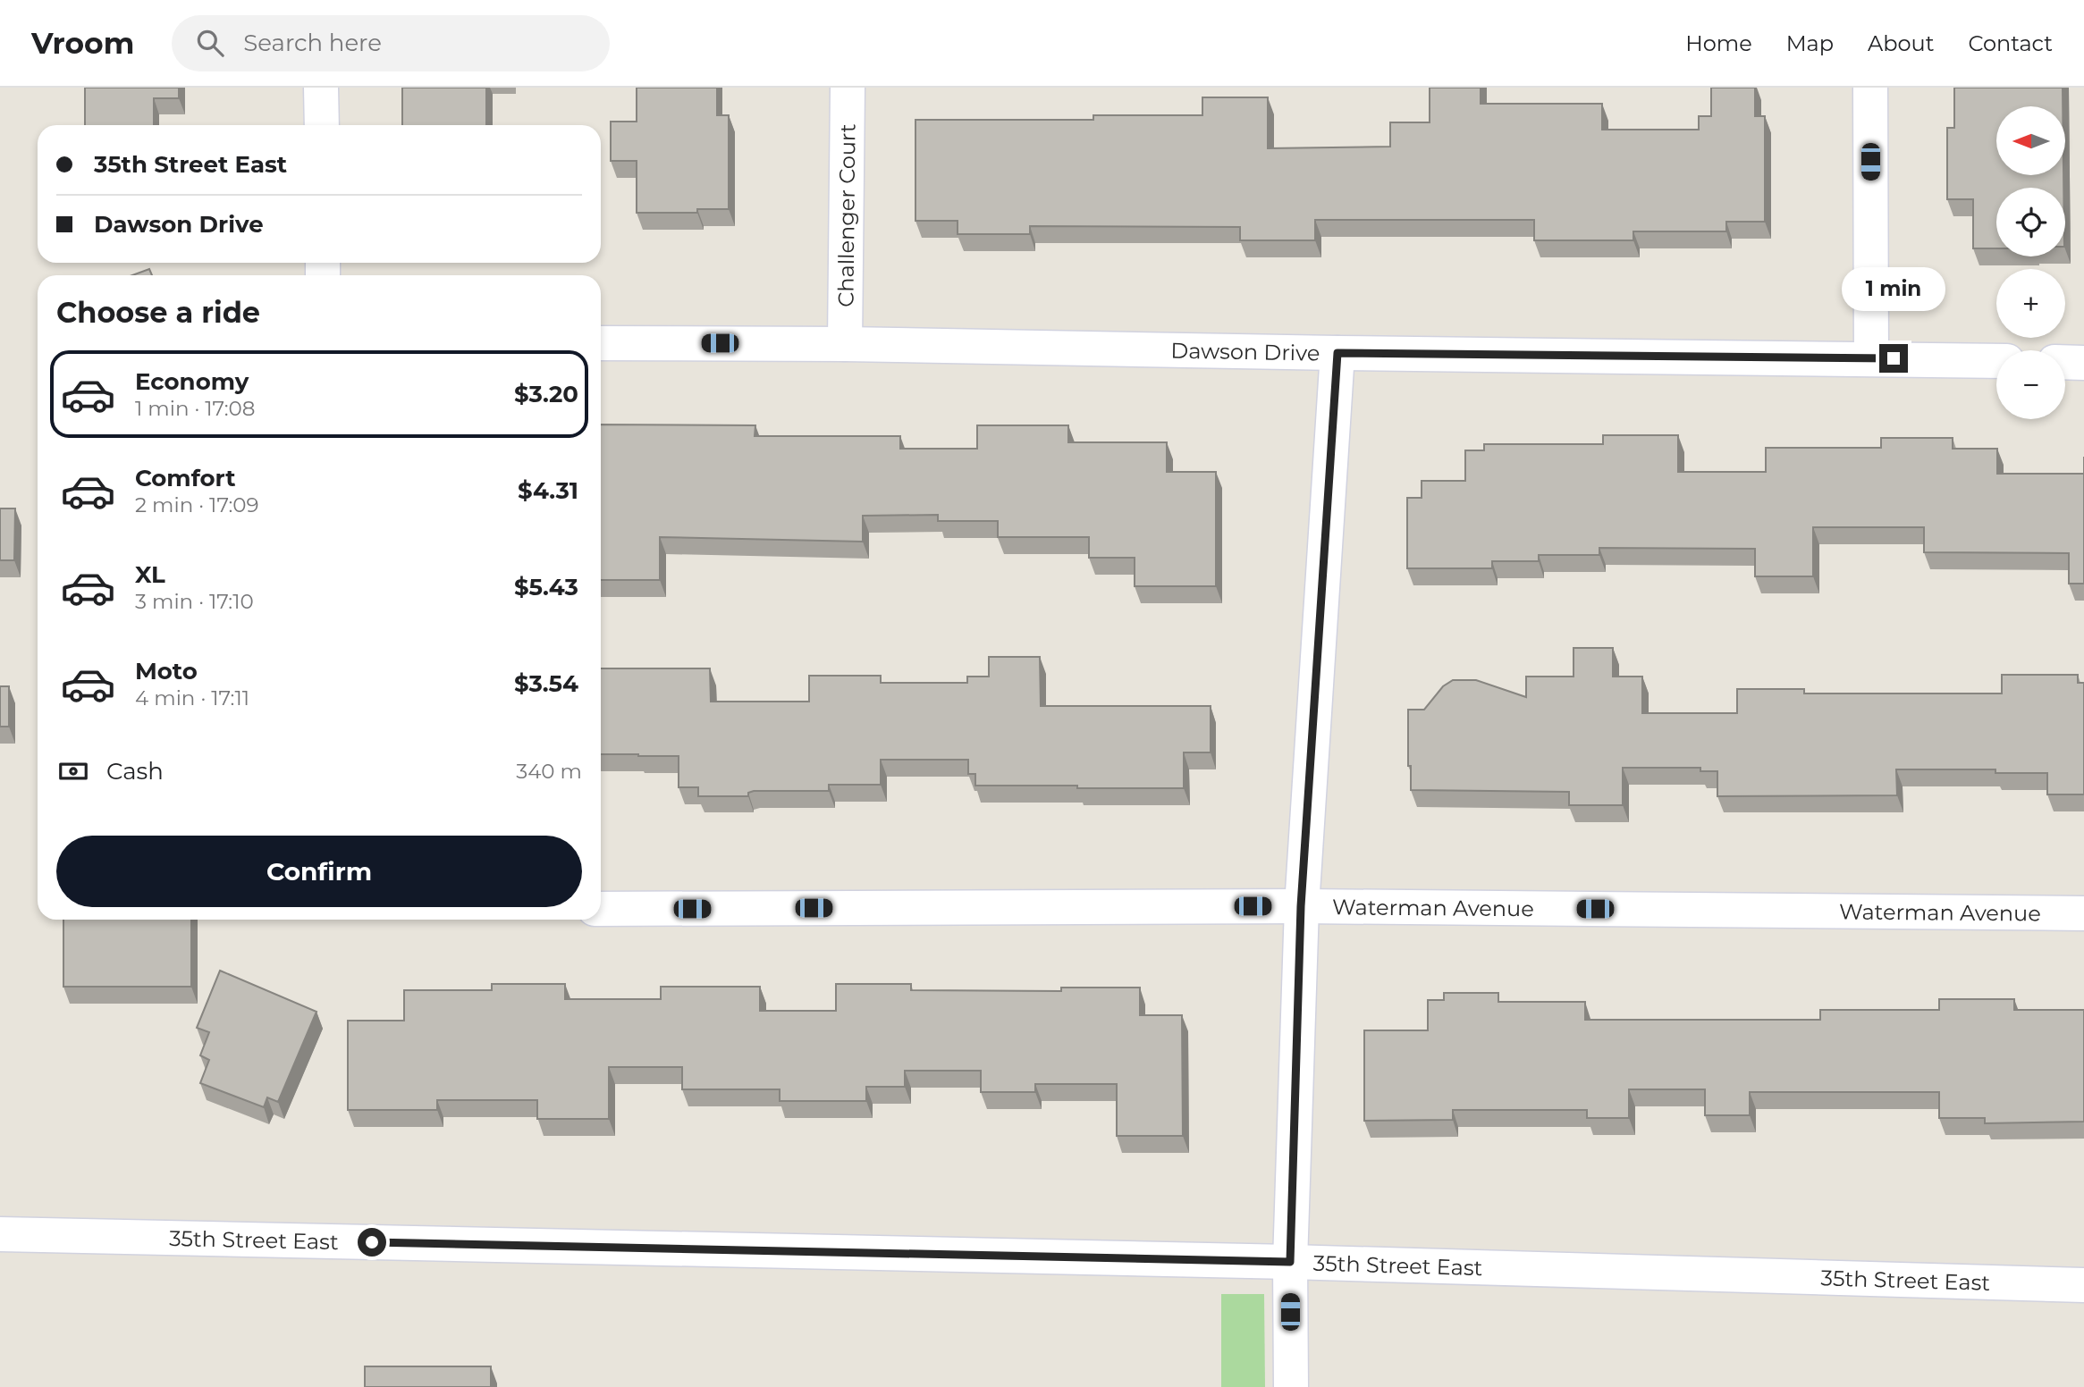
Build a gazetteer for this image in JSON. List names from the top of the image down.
{
  "streets": {
    "street": [
      "Challenger Court",
      "Dawson Drive",
      "Waterman Avenue",
      "35th Street East"
    ]
  },
  "crossings": [
    ["Challenger Court", "Dawson Drive"]
  ],
  "north": "left",
  "page": {
    "header": "Vroom",
    "search": "Search here",
    "nav": [
      "Home",
      "Map",
      "About",
      "Contact"
    ],
    "map_buttons": ["+", "−"],
    "banner": ["35th Street East", "Dawson Drive"],
    "bubble": "1 min",
    "heading": "Choose a ride",
    "list": [
      {
        "name": "Economy",
        "note": "1 min · 17:08",
        "value": "$3.20"
      },
      {
        "name": "Comfort",
        "note": "2 min · 17:09",
        "value": "$4.31"
      },
      {
        "name": "XL",
        "note": "3 min · 17:10",
        "value": "$5.43"
      },
      {
        "name": "Moto",
        "note": "4 min · 17:11",
        "value": "$3.54"
      }
    ],
    "pay": ["Cash", "340 m"],
    "buttons": "Confirm"
  }
}
